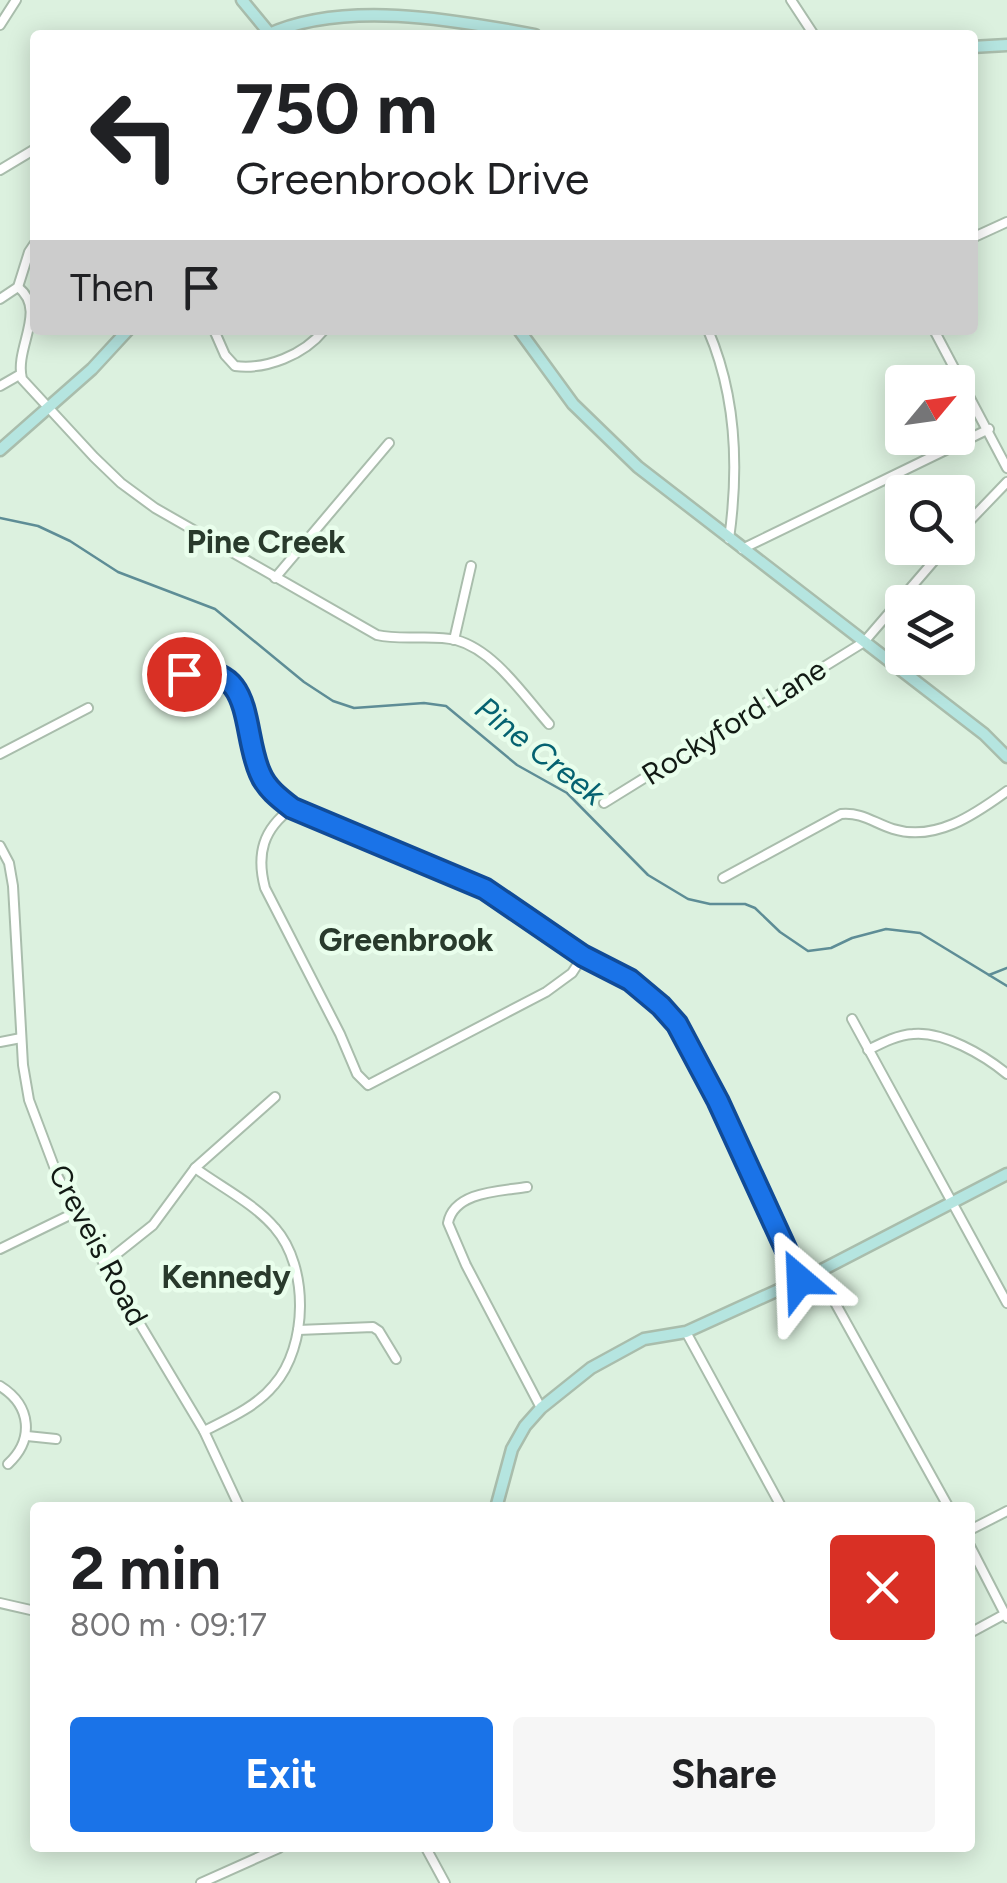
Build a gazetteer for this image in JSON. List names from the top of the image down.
{
  "streets": {
    "street": ["Rockyford Lane", "Creveis Road"]
  },
  "districts": ["Pine Creek", "Greenbrook", "Kennedy"],
  "water": ["Pine Creek"],
  "north": "top right",
  "page": {
    "turn": ["750 m", "Greenbrook Drive"],
    "then": "Then",
    "heading": ["2 min", "800 m · 09:17"],
    "buttons": ["Exit", "Share"]
  }
}
